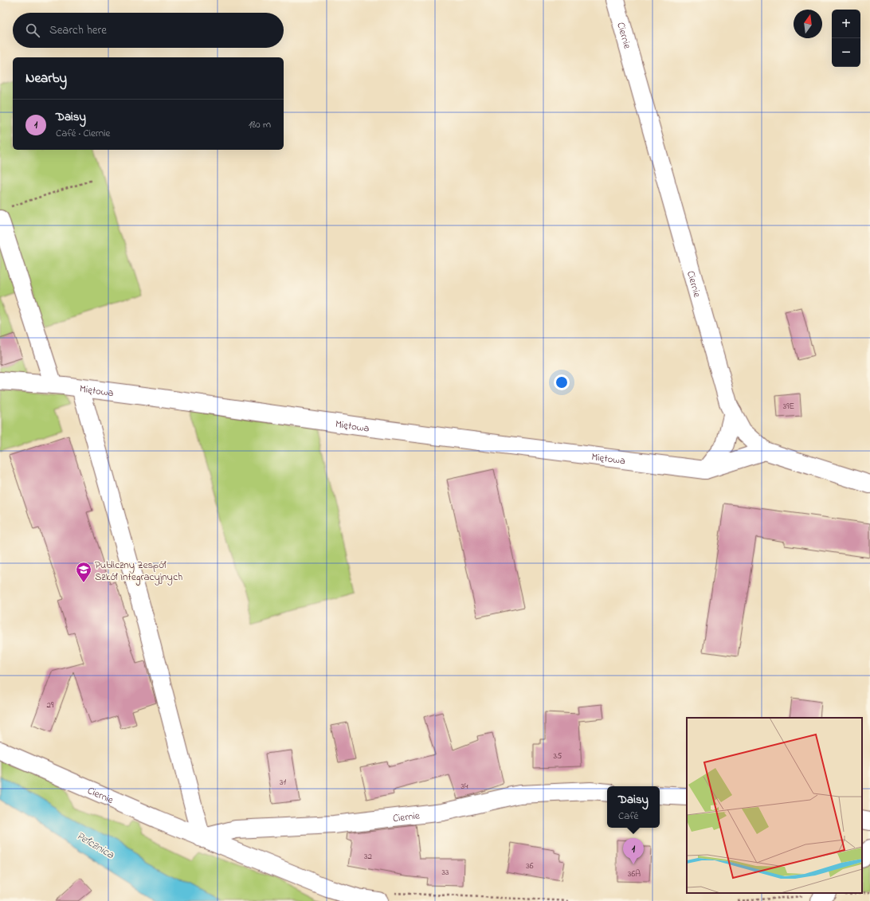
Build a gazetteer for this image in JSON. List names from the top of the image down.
{
  "streets": {
    "street": ["Ciernie", "Miętowa"]
  },
  "crossings": [
    ["Ciernie", "Miętowa"]
  ],
  "water": ["Pełcznica"],
  "places": {
    "school or university": ["Publiczny Zespół Szkół Integracyjnych"]
  },
  "house_numbers": [
    "39E",
    "29",
    "35",
    "31",
    "34",
    "32",
    "36",
    "33",
    "36A"
  ],
  "north": "top",
  "page": {
    "map_buttons": ["+", "−"],
    "search": "Search here",
    "heading": "Nearby",
    "list": [
      {
        "mark": "1",
        "name": "Daisy",
        "note": "Café · Ciernie",
        "value": "180 m"
      }
    ],
    "popup": ["Daisy", "Café"],
    "pins": "1"
  }
}
